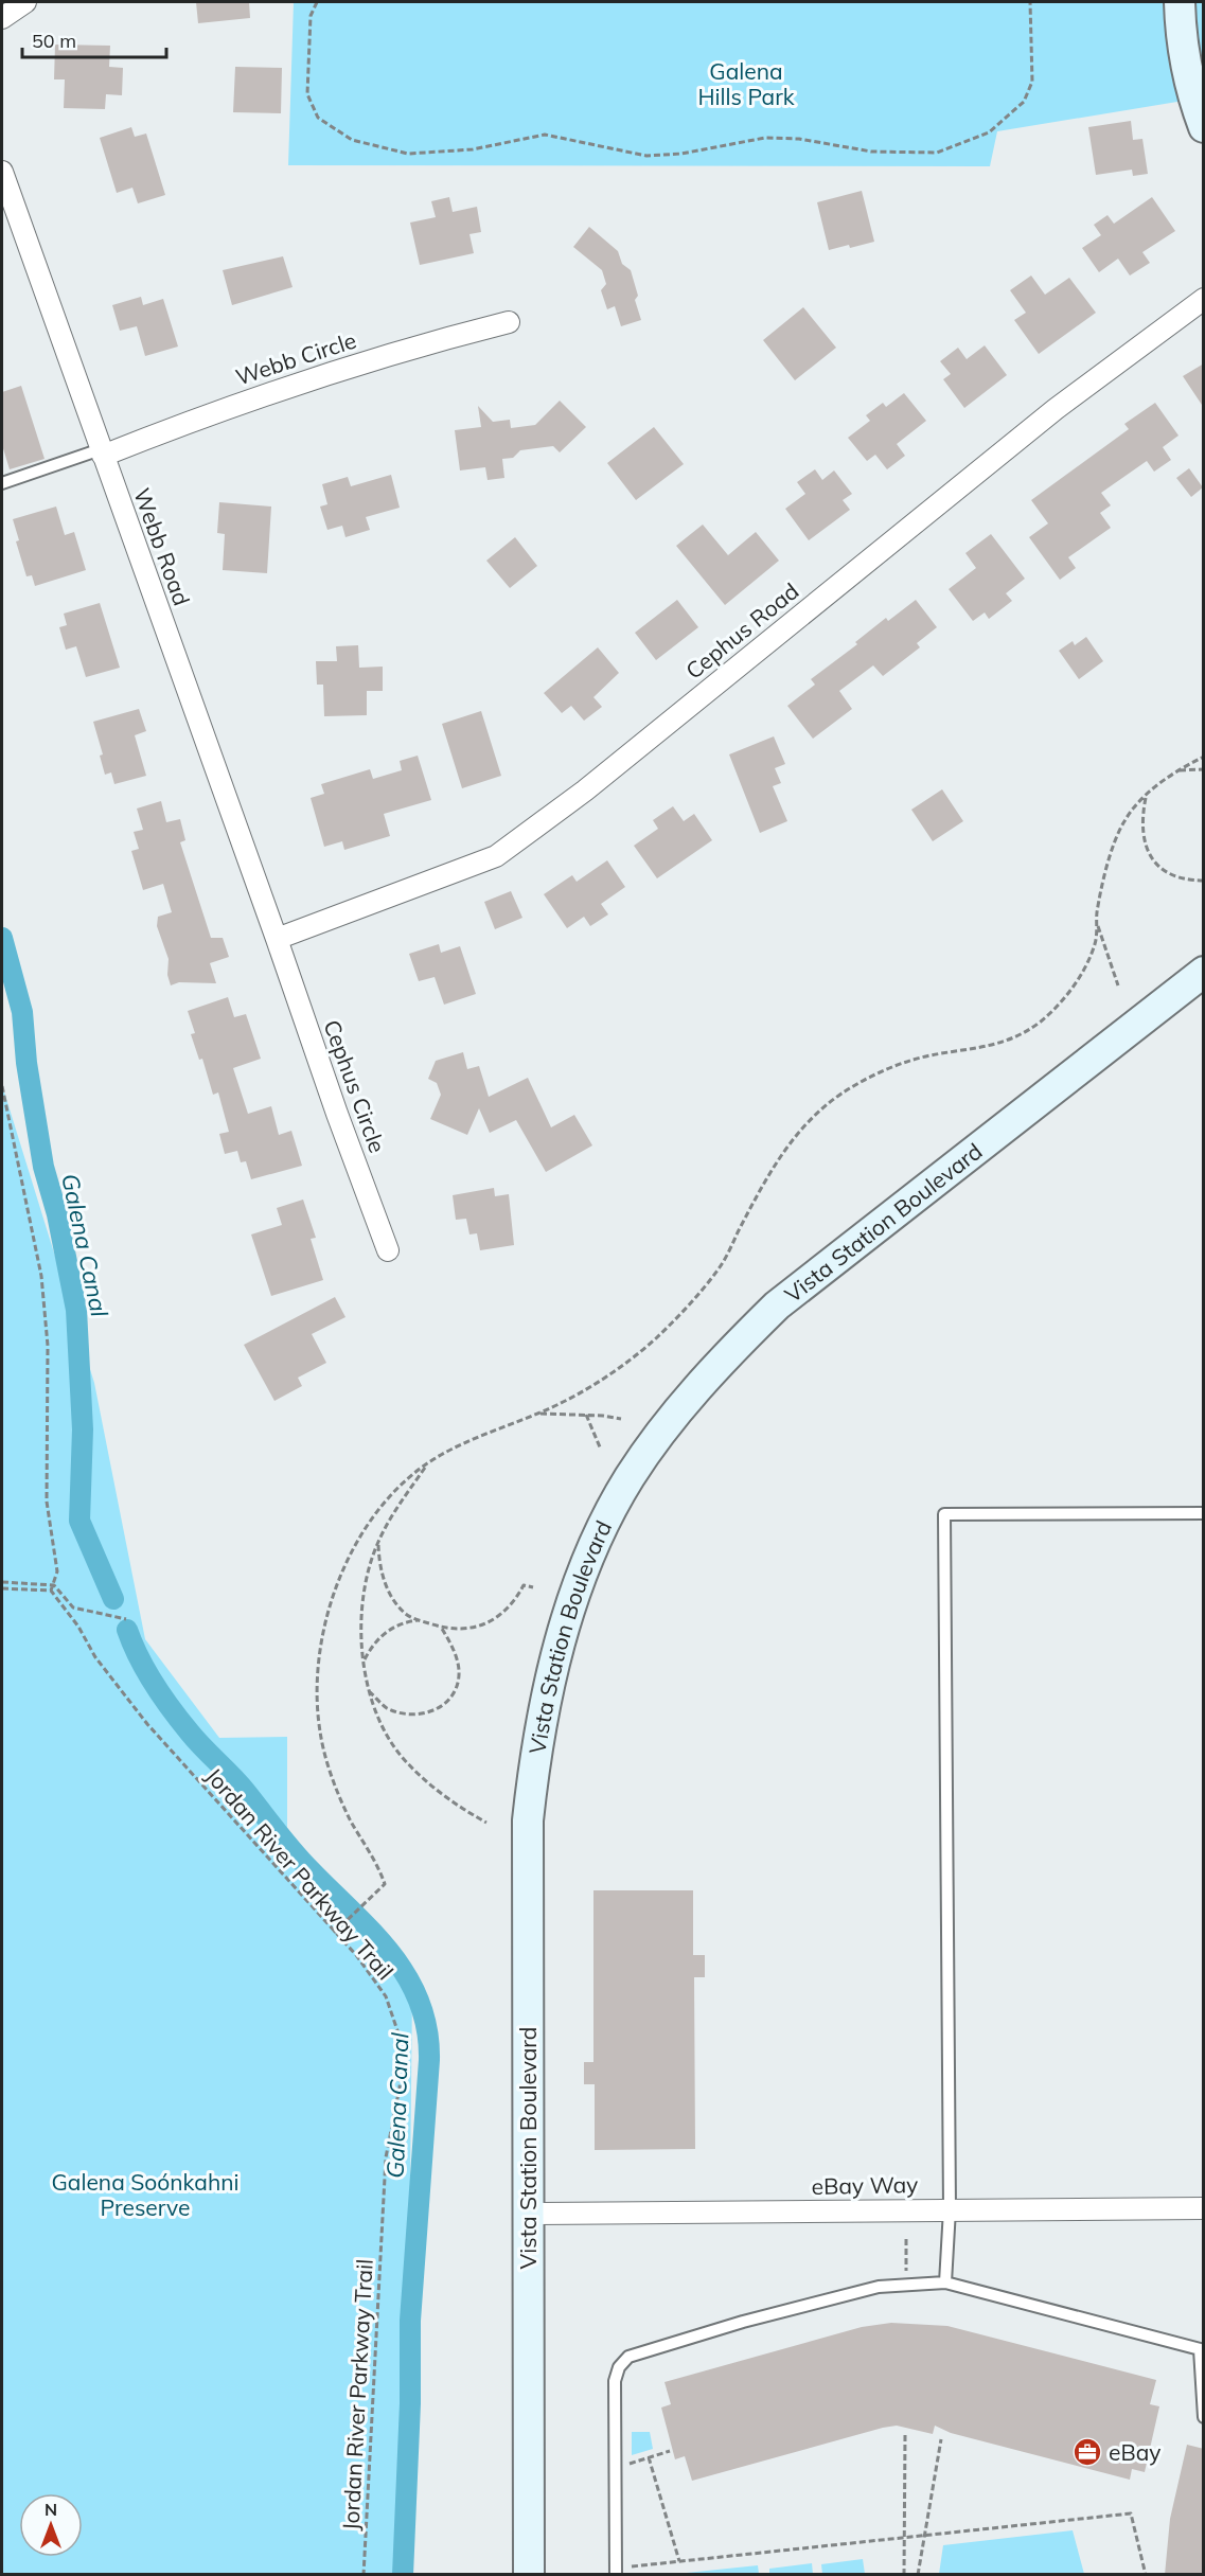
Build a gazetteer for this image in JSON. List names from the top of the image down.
{
  "streets": {
    "street": [
      "Webb Circle",
      "Webb Road",
      "Cephus Road",
      "Cephus Circle",
      "Vista Station Boulevard",
      "eBay Way"
    ],
    "path": ["Jordan River Parkway Trail"]
  },
  "crossings": [
    ["Webb Circle", "Webb Road"],
    ["Webb Road", "Cephus Road"],
    ["Webb Road", "Cephus Circle"],
    ["Cephus Road", "Cephus Circle"],
    ["Vista Station Boulevard", "eBay Way"]
  ],
  "water": ["Galena Canal"],
  "parks": ["Galena Hills Park", "Galena Soónkahni Preserve"],
  "places": {
    "office": ["eBay"]
  },
  "scale_bar": "50 m",
  "north": "top"
}
